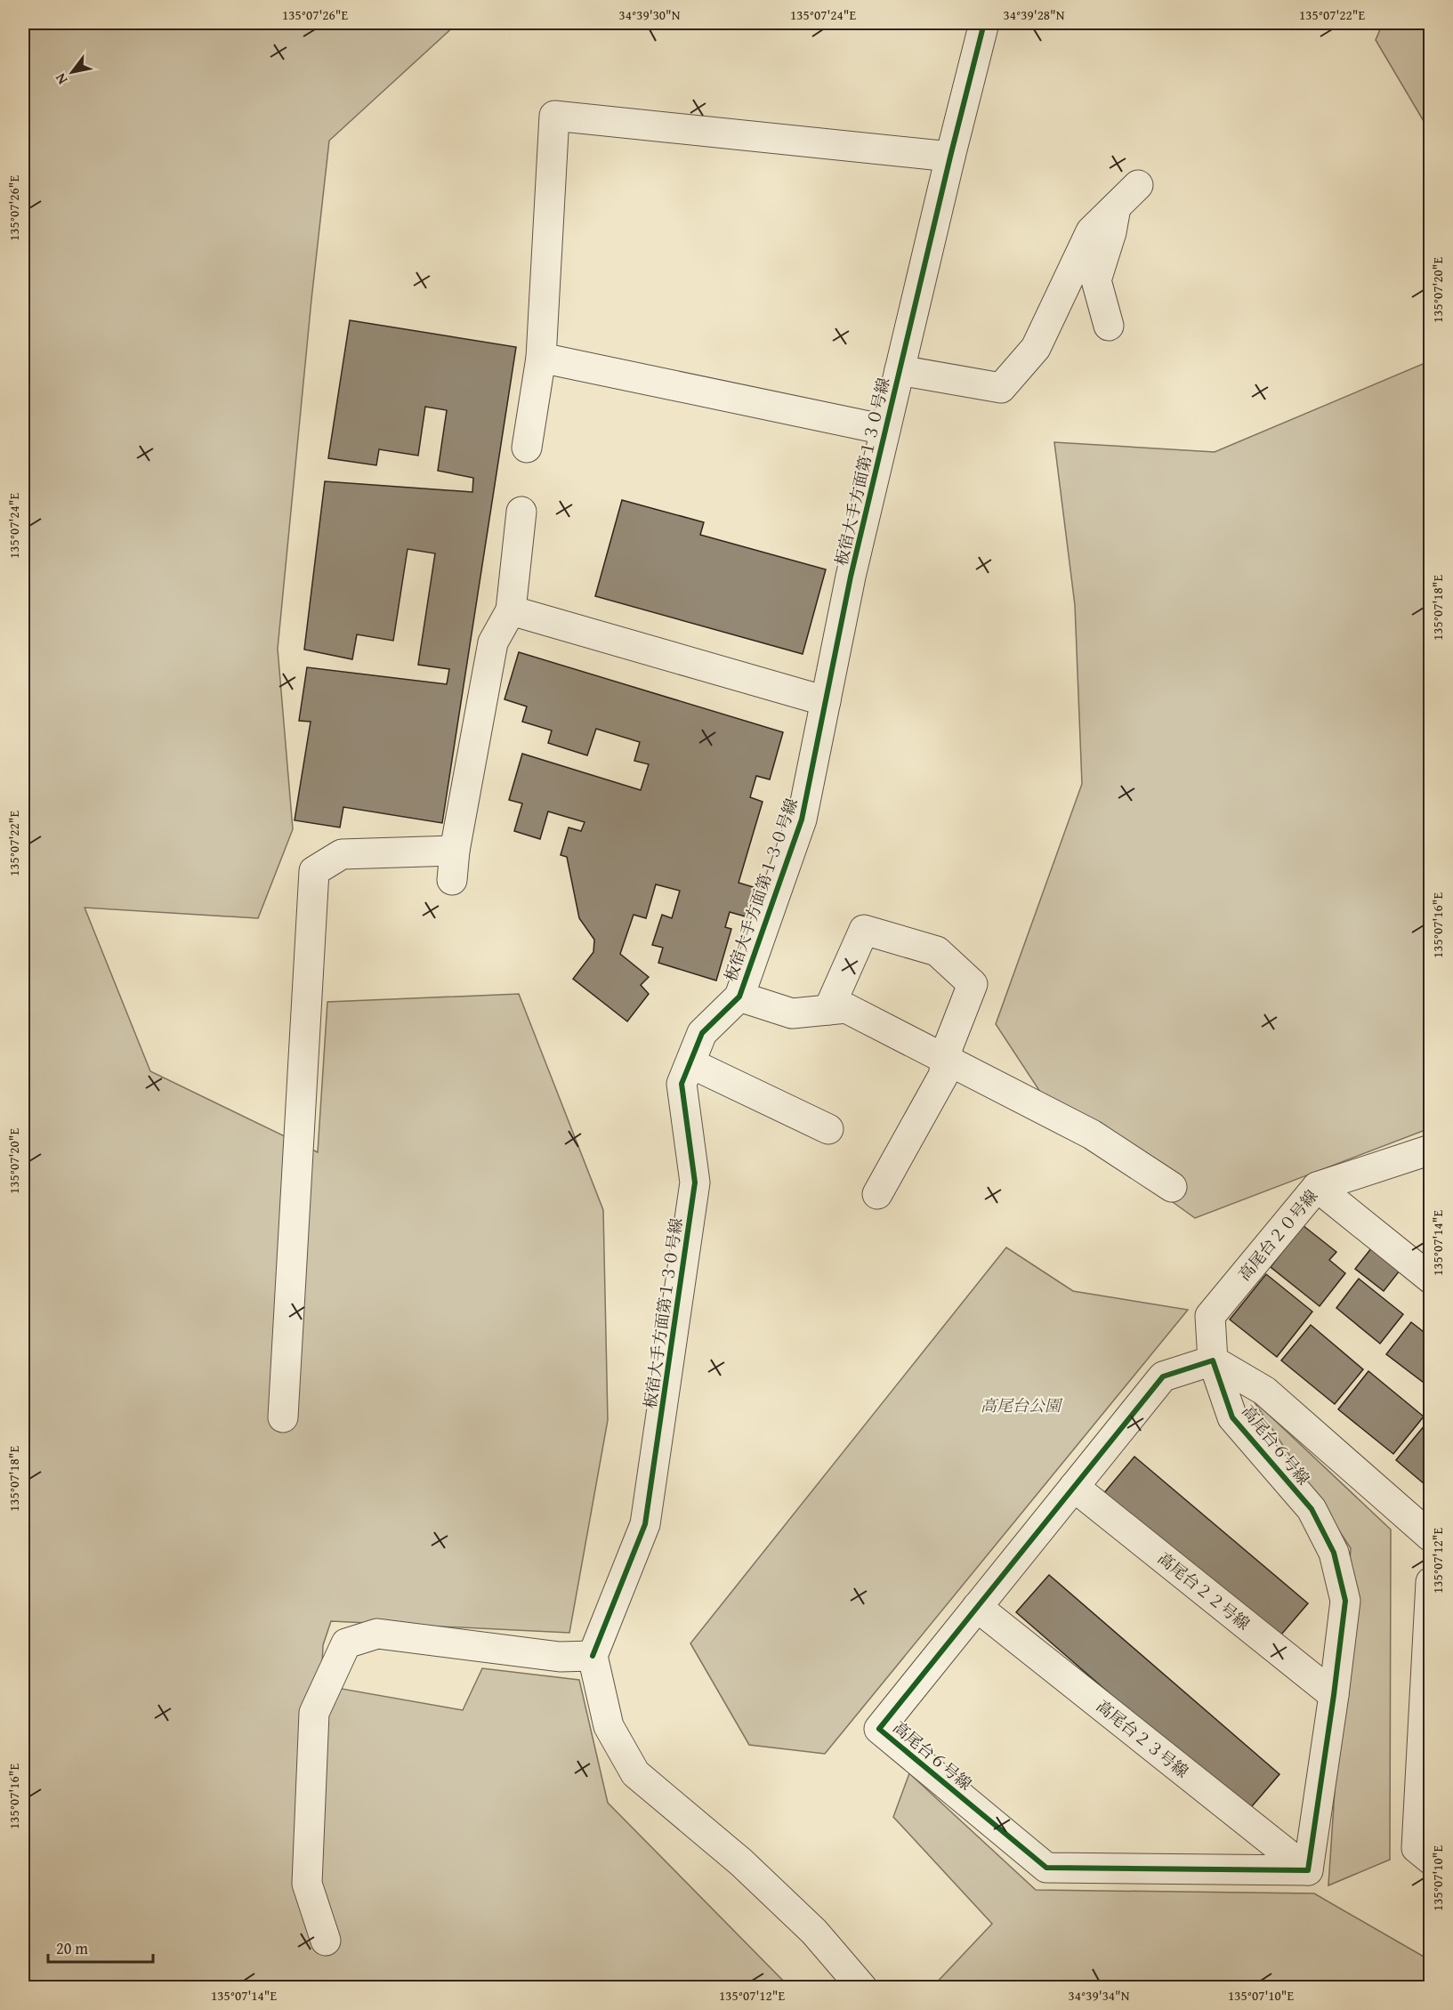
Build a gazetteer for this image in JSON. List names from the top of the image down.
{
  "streets": {
    "street": [
      "板宿大手方面第１３０号線",
      "高尾台２０号線",
      "高尾台６号線",
      "高尾台２２号線",
      "高尾台２３号線"
    ]
  },
  "crossings": [
    ["高尾台２０号線", "高尾台６号線"],
    ["高尾台６号線", "高尾台２２号線"],
    ["高尾台６号線", "高尾台２３号線"]
  ],
  "parks": ["高尾台公園"],
  "scale_bar": "20 m",
  "north": "bottom left",
  "coordinates": [
    "135°07'26\"E",
    "34°39'30\"N",
    "135°07'24\"E",
    "34°39'28\"N",
    "135°07'22\"E",
    "135°07'20\"E",
    "135°07'18\"E",
    "135°07'16\"E",
    "135°07'14\"E",
    "135°07'12\"E",
    "135°07'10\"E",
    "34°39'34\"N"
  ]
}
